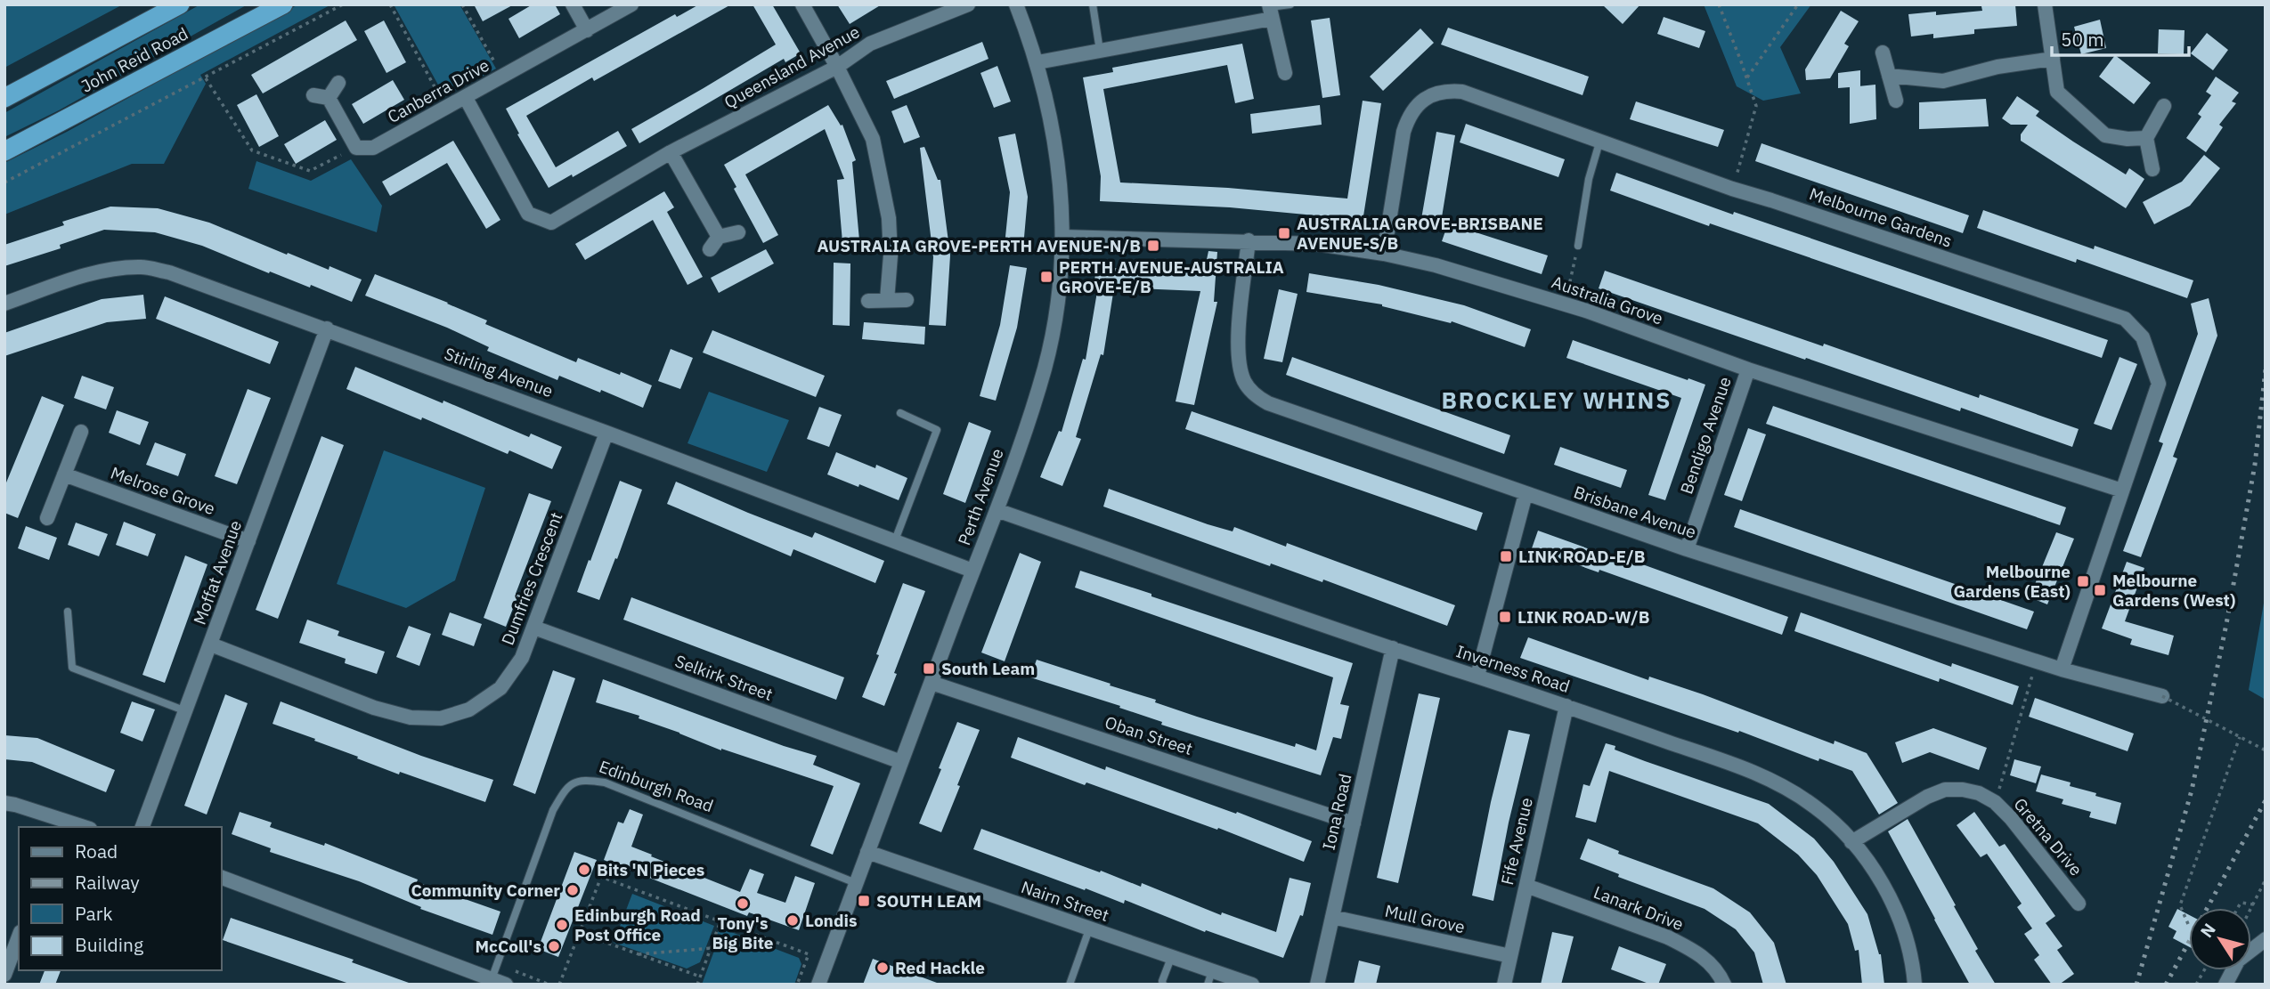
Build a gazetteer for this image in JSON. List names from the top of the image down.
{
  "streets": {
    "highway": ["John Reid Road"],
    "street": [
      "Queensland Avenue",
      "Canberra Drive",
      "Melbourne Gardens",
      "Australia Grove",
      "Stirling Avenue",
      "Bendigo Avenue",
      "Melrose Grove",
      "Perth Avenue",
      "Brisbane Avenue",
      "Moffat Avenue",
      "Dumfries Crescent",
      "Inverness Road",
      "Selkirk Street",
      "Oban Street",
      "Iona Road",
      "Gretna Drive",
      "Fife Avenue",
      "Nairn Street",
      "Lanark Drive",
      "Mull Grove"
    ],
    "lane": ["Edinburgh Road"]
  },
  "crossings": [
    ["Queensland Avenue", "Canberra Drive"],
    ["Melbourne Gardens", "Australia Grove"],
    ["Melbourne Gardens", "Brisbane Avenue"],
    ["Australia Grove", "Bendigo Avenue"],
    ["Australia Grove", "Perth Avenue"],
    ["Australia Grove", "Brisbane Avenue"],
    ["Stirling Avenue", "Perth Avenue"],
    ["Stirling Avenue", "Moffat Avenue"],
    ["Stirling Avenue", "Dumfries Crescent"],
    ["Bendigo Avenue", "Brisbane Avenue"],
    ["Melrose Grove", "Moffat Avenue"],
    ["Perth Avenue", "Inverness Road"],
    ["Perth Avenue", "Selkirk Street"],
    ["Perth Avenue", "Oban Street"],
    ["Perth Avenue", "Edinburgh Road"],
    ["Perth Avenue", "Nairn Street"],
    ["Moffat Avenue", "Dumfries Crescent"],
    ["Dumfries Crescent", "Selkirk Street"],
    ["Inverness Road", "Iona Road"],
    ["Inverness Road", "Gretna Drive"],
    ["Inverness Road", "Fife Avenue"],
    ["Oban Street", "Iona Road"],
    ["Iona Road", "Mull Grove"],
    ["Fife Avenue", "Lanark Drive"],
    ["Fife Avenue", "Mull Grove"]
  ],
  "districts": ["BROCKLEY WHINS"],
  "places": {
    "transit": [
      "AUSTRALIA GROVE-BRISBANE AVENUE-S/B",
      "AUSTRALIA GROVE-PERTH AVENUE-N/B",
      "PERTH AVENUE-AUSTRALIA GROVE-E/B",
      "LINK ROAD-E/B",
      "Melbourne Gardens (East)",
      "Melbourne Gardens (West)",
      "LINK ROAD-W/B",
      "South Leam",
      "SOUTH LEAM"
    ],
    "other": [
      "Bits 'N Pieces",
      "Community Corner",
      "Tony's Big Bite",
      "Londis",
      "Edinburgh Road Post Office",
      "McColl's",
      "Red Hackle"
    ]
  },
  "legend": [
    "Road",
    "Railway",
    "Park",
    "Building"
  ],
  "scale_bar": "50 m",
  "north": "top left"
}
